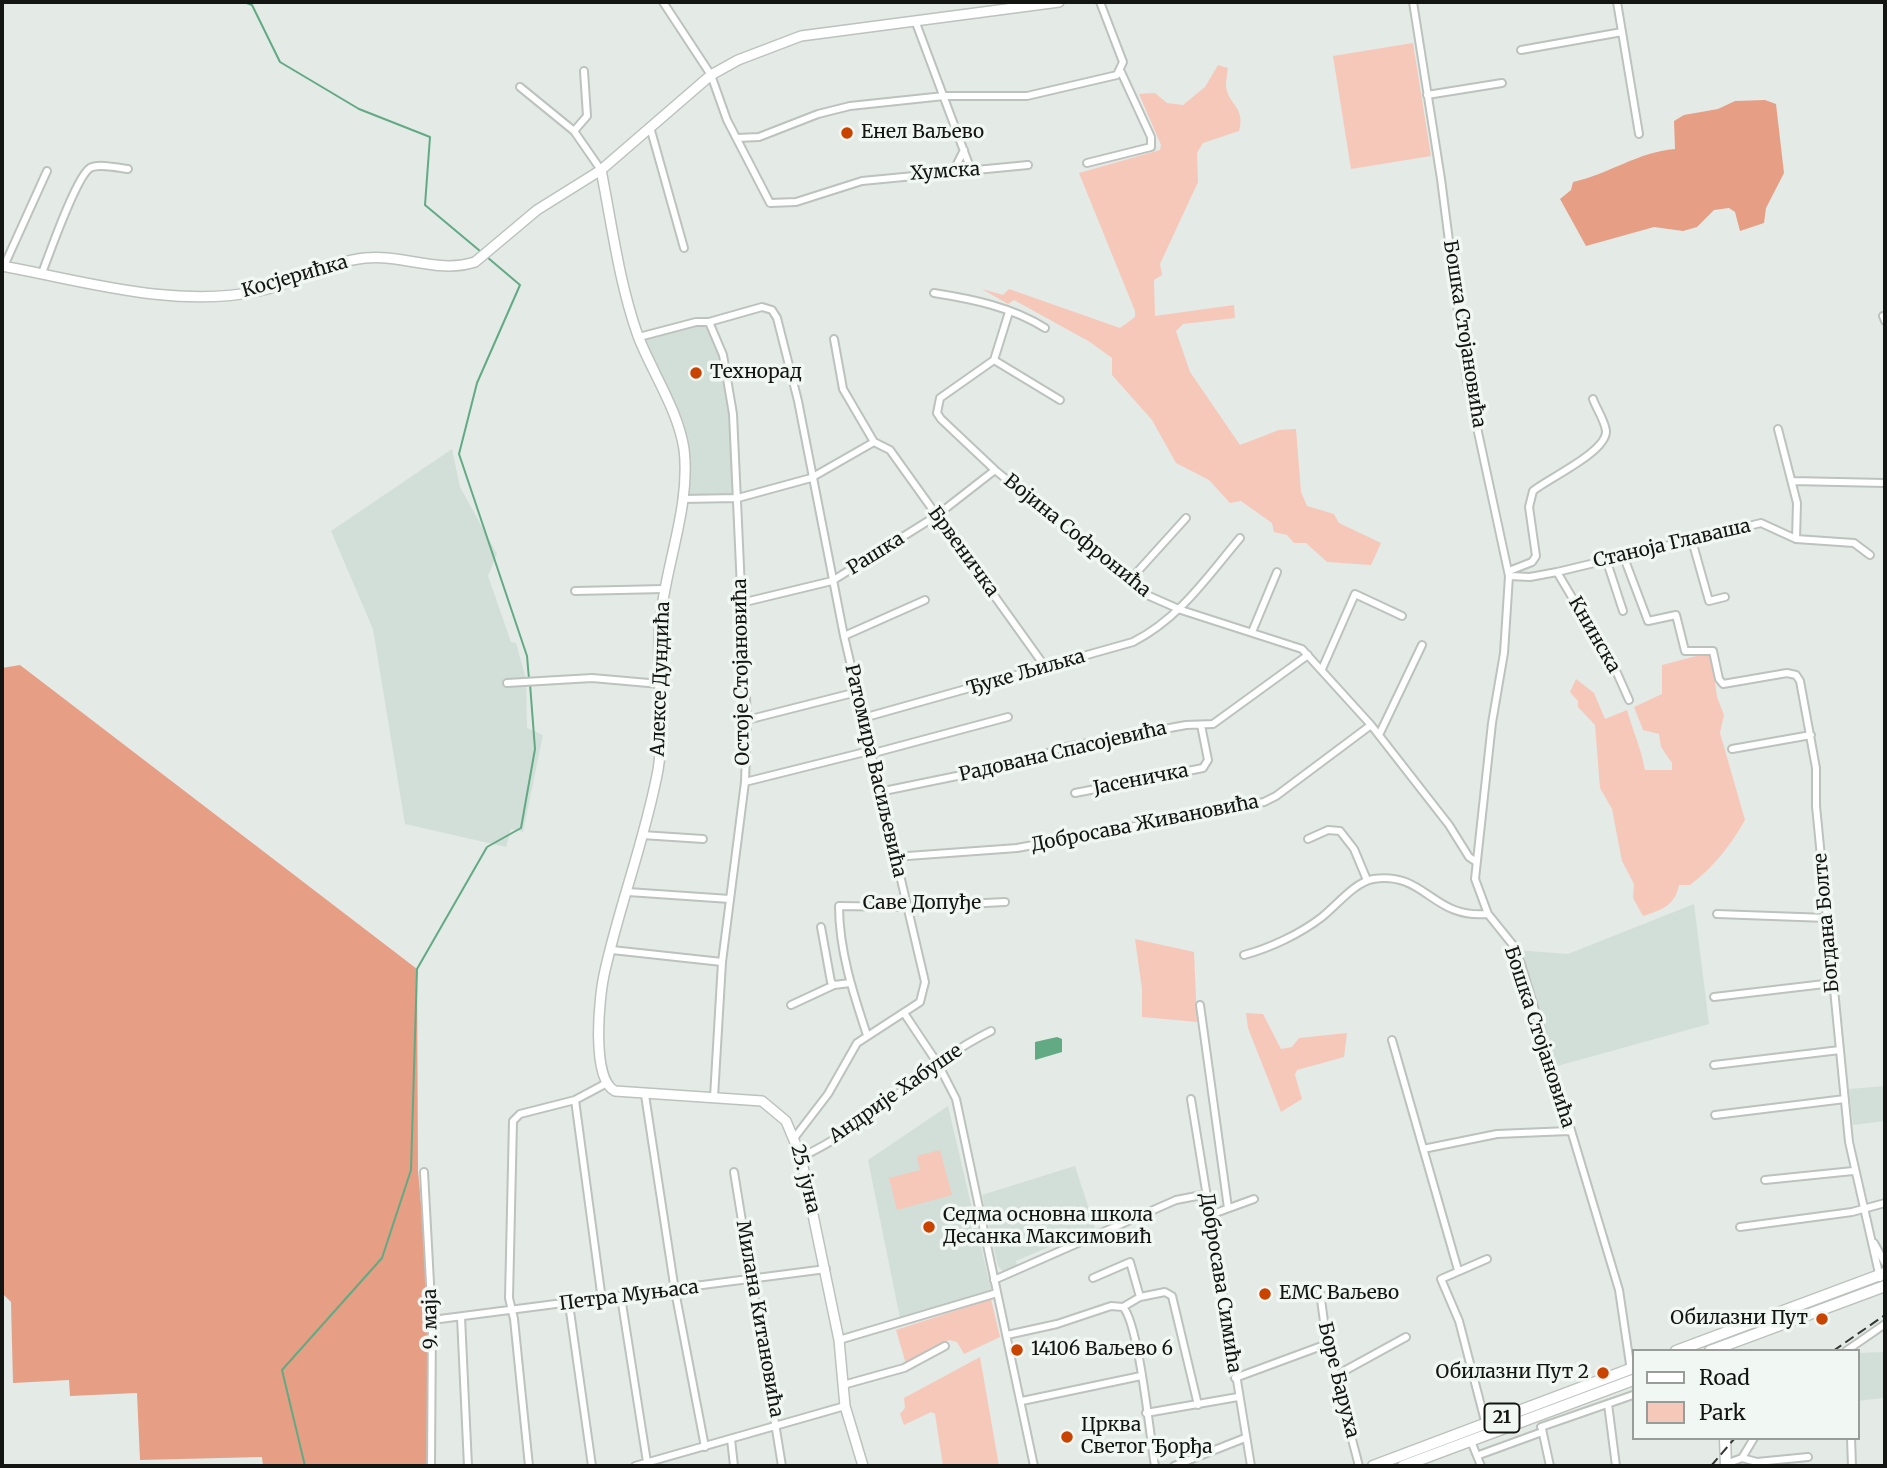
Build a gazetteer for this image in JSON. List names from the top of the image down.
{
  "streets": {
    "main road": ["21"],
    "street": [
      "Хумска",
      "Косјерићка",
      "Бошка Стојановића",
      "Војина Софронића",
      "Станоја Главаша",
      "Брвеничка",
      "Рашка",
      "Книнска",
      "Остоје Стојановића",
      "Ђуке Љиљка",
      "Алексе Дундића",
      "Радована Спасојевића",
      "Ратомира Васиљевића",
      "Јасеничка",
      "Добросава Живановића",
      "Саве Допуђе",
      "Богдана Болте",
      "Андрије Хабуше",
      "25. јуна",
      "Добросава Симића",
      "Петра Муњаса",
      "9. маја",
      "Милана Китановића",
      "Боре Баруха"
    ]
  },
  "crossings": [
    ["Косјерићка", "Алексе Дундића"],
    ["Бошка Стојановића", "Војина Софронића"],
    ["Бошка Стојановића", "Станоја Главаша"],
    ["Бошка Стојановића", "21"],
    ["Војина Софронића", "Рашка"],
    ["Војина Софронића", "Ђуке Љиљка"],
    ["Војина Софронића", "Радована Спасојевића"],
    ["Војина Софронића", "Добросава Живановића"],
    ["Станоја Главаша", "Книнска"],
    ["Станоја Главаша", "Богдана Болте"],
    ["Брвеничка", "Рашка"],
    ["Брвеничка", "Ђуке Љиљка"],
    ["Рашка", "Остоје Стојановића"],
    ["Рашка", "Ратомира Васиљевића"],
    ["Остоје Стојановића", "Ратомира Васиљевића"],
    ["Остоје Стојановића", "25. јуна"],
    ["Ђуке Љиљка", "Ратомира Васиљевића"],
    ["Алексе Дундића", "25. јуна"],
    ["Радована Спасојевића", "Ратомира Васиљевића"],
    ["Радована Спасојевића", "Јасеничка"],
    ["Ратомира Васиљевића", "Добросава Живановића"],
    ["Ратомира Васиљевића", "Саве Допуђе"],
    ["Андрије Хабуше", "25. јуна"],
    ["25. јуна", "Петра Муњаса"],
    ["Петра Муњаса", "9. маја"],
    ["Петра Муњаса", "Милана Китановића"]
  ],
  "places": [
    "Енел Ваљево",
    "Технорад",
    "Седма основна школа Десанка Максимовић",
    "ЕМС Ваљево",
    "Обилазни Пут",
    "14106 Ваљево 6",
    "Обилазни Пут 2",
    "Црква Светог Ђорђа"
  ],
  "legend": ["Road", "Park"]
}
